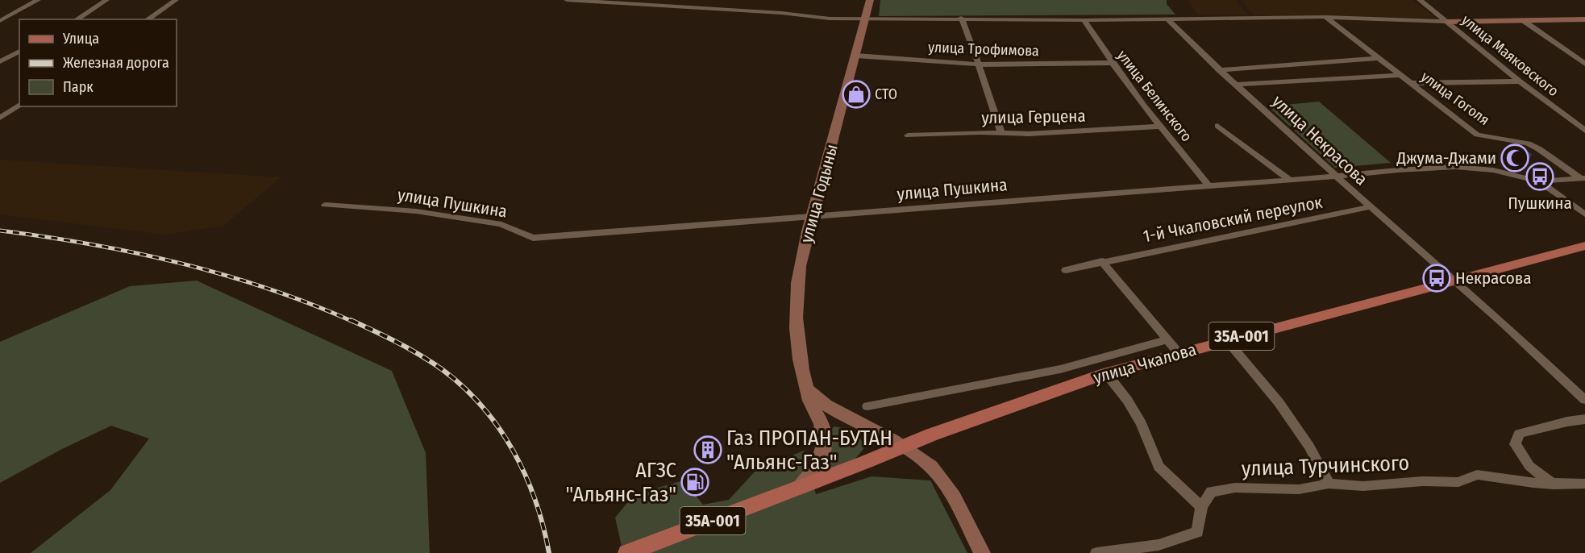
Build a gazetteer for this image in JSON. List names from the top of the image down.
{
  "streets": {
    "main road": ["улица Годыны", "35А-001", "улица Чкалова"],
    "street": [
      "улица Трофимова",
      "улица Маяковского",
      "улица Белинского",
      "улица Гоголя",
      "улица Герцена",
      "улица Некрасова",
      "улица Пушкина",
      "1-й Чкаловский переулок",
      "улица Турчинского"
    ]
  },
  "crossings": [
    ["улица Трофимова", "улица Белинского"],
    ["улица Трофимова", "улица Годыны"],
    ["улица Белинского", "улица Герцена"],
    ["улица Белинского", "улица Пушкина"],
    ["улица Гоголя", "улица Пушкина"],
    ["улица Некрасова", "улица Пушкина"],
    ["улица Некрасова", "1-й Чкаловский переулок"],
    ["улица Некрасова", "улица Чкалова"],
    ["улица Пушкина", "улица Годыны"],
    ["улица Годыны", "35А-001"],
    ["улица Годыны", "улица Чкалова"],
    ["35А-001", "улица Чкалова"]
  ],
  "places": {
    "shop": ["СТО"],
    "mosque": ["Джума-Джами"],
    "bus stop": ["Пушкина", "Некрасова"],
    "building": ["Газ ПРОПАН-БУТАН \"Альянс-Газ\""],
    "fuel station": ["АГЗС \"Альянс-Газ\""]
  },
  "legend": ["Улица", "Железная дорога", "Парк"]
}
